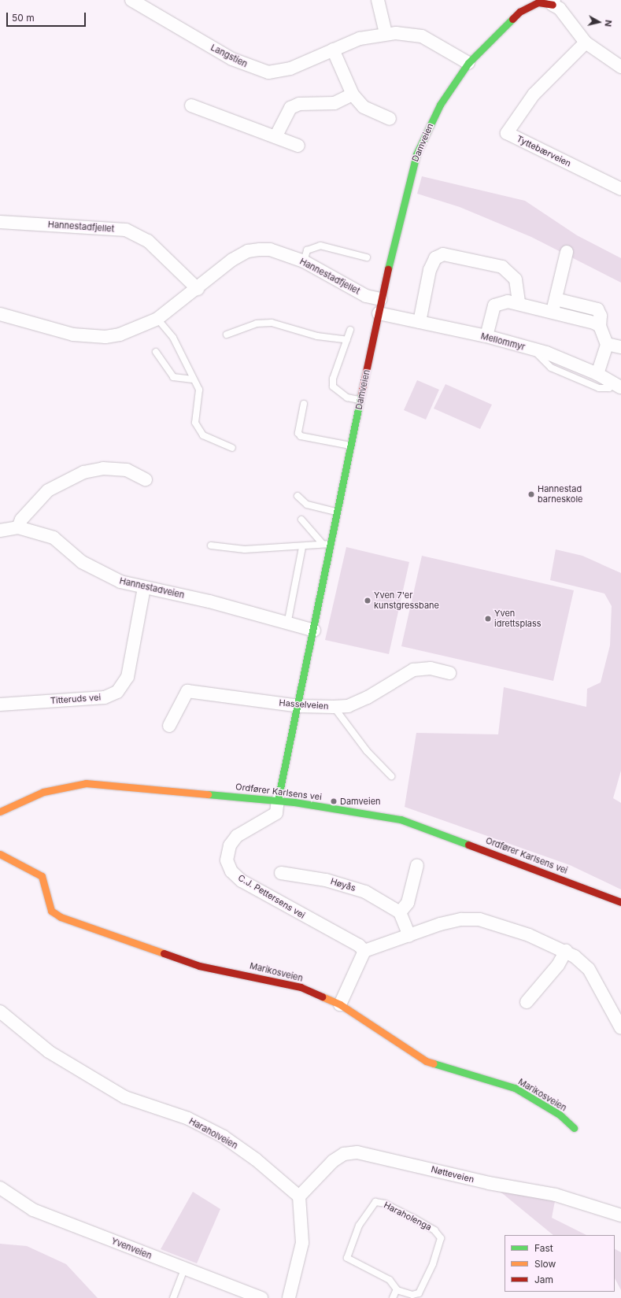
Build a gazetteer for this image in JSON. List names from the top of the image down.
{
  "streets": {
    "street": [
      "Langstien",
      "Damveien",
      "Tyttebærveien",
      "Hannestadfjellet",
      "Mellommyr",
      "Hannestadveien",
      "Titteruds vei",
      "Hasselveien",
      "Ordfører Karlsens vei",
      "Høyås",
      "C.J. Pettersens vei",
      "Marikosveien",
      "Haraholveien",
      "Nøtteveien",
      "Yvenveien"
    ],
    "lane": ["Haraholenga"]
  },
  "crossings": [
    ["Langstien", "Damveien"],
    ["Damveien", "Hannestadfjellet"],
    ["Damveien", "Mellommyr"],
    ["Damveien", "Hannestadveien"],
    ["Damveien", "Hasselveien"],
    ["Damveien", "Ordfører Karlsens vei"],
    ["Damveien", "C.J. Pettersens vei"],
    ["Hannestadveien", "Titteruds vei"],
    ["Ordfører Karlsens vei", "C.J. Pettersens vei"],
    ["Haraholveien", "Nøtteveien"]
  ],
  "places": [
    "Hannestad barneskole",
    "Yven 7'er kunstgressbane",
    "Yven idrettsplass",
    "Damveien"
  ],
  "legend": ["Fast", "Slow", "Jam"],
  "scale_bar": "50 m",
  "north": "right"
}
